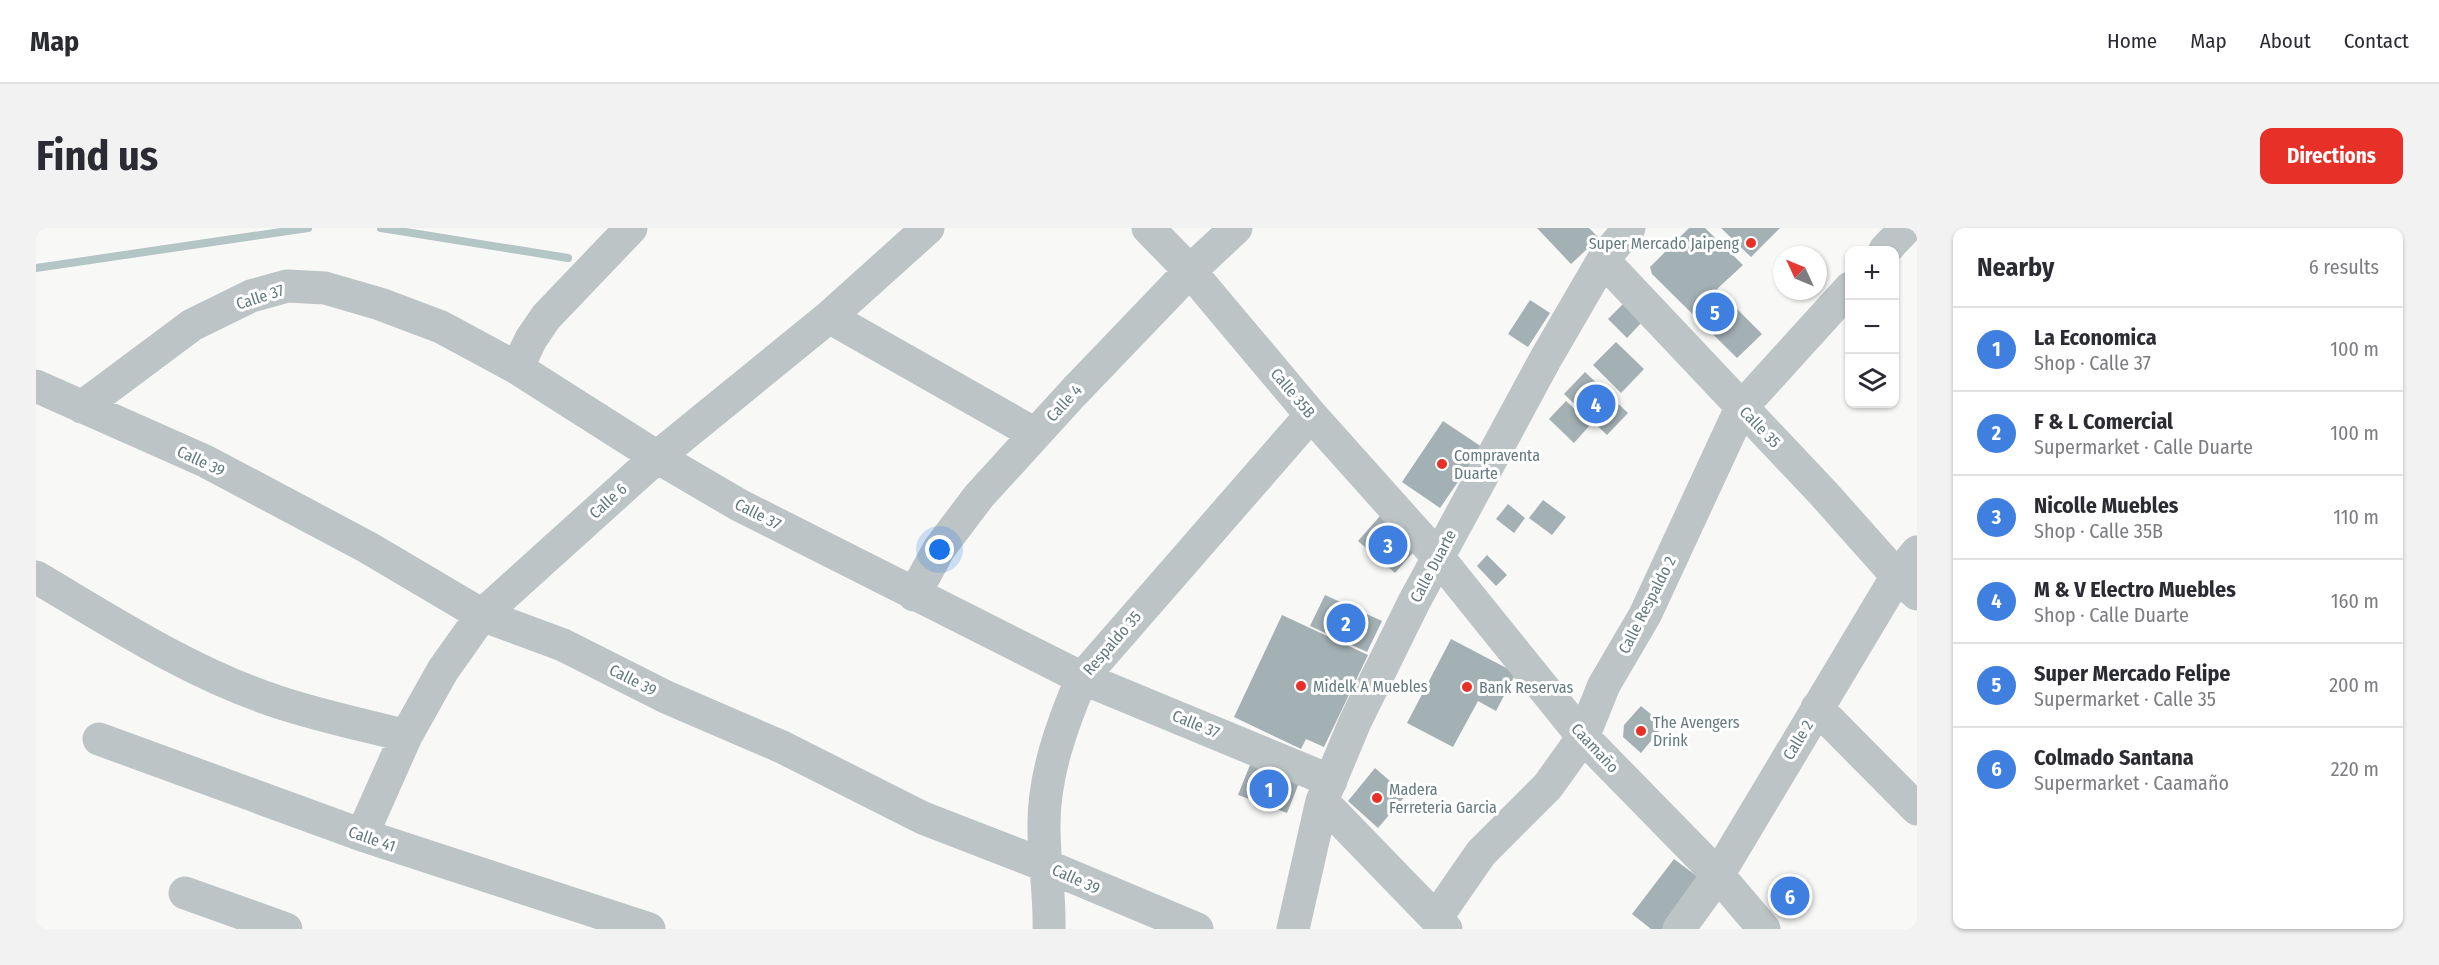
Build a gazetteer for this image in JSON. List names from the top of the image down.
{
  "streets": {
    "street": [
      "Calle 37",
      "Calle 35B",
      "Calle 4",
      "Calle 35",
      "Calle 39",
      "Calle 6",
      "Calle Duarte",
      "Calle Respaldo 2",
      "Respaldo 35",
      "Calle 2",
      "Caamaño",
      "Calle 41"
    ]
  },
  "crossings": [
    ["Calle 37", "Calle 4"],
    ["Calle 37", "Calle 39"],
    ["Calle 37", "Calle 6"],
    ["Calle 37", "Calle Duarte"],
    ["Calle 37", "Respaldo 35"],
    ["Calle 35B", "Calle 4"],
    ["Calle 35B", "Calle Duarte"],
    ["Calle 35B", "Respaldo 35"],
    ["Calle 35B", "Caamaño"],
    ["Calle 35", "Calle Duarte"],
    ["Calle 35", "Calle Respaldo 2"],
    ["Calle 35", "Calle 2"],
    ["Calle 39", "Calle 6"],
    ["Calle 39", "Respaldo 35"],
    ["Calle 6", "Calle 41"],
    ["Calle Duarte", "Caamaño"],
    ["Calle Respaldo 2", "Caamaño"],
    ["Calle 2", "Caamaño"]
  ],
  "places": [
    "Super Mercado Jaipeng",
    "Compraventa Duarte",
    "Midelk A Muebles",
    "Bank Reservas",
    "The Avengers Drink",
    "Madera Ferreteria Garcia"
  ],
  "north": "top left",
  "page": {
    "header": "Map",
    "nav": [
      "Home",
      "Map",
      "About",
      "Contact"
    ],
    "buttons": "Directions",
    "title": "Find us",
    "heading": ["Nearby", "6 results"],
    "map_buttons": ["+", "−"],
    "pins": [
      "5",
      "4",
      "3",
      "2",
      "1",
      "6"
    ],
    "list": [
      {
        "mark": "1",
        "name": "La Economica",
        "note": "Shop · Calle 37",
        "value": "100 m"
      },
      {
        "mark": "2",
        "name": "F & L Comercial",
        "note": "Supermarket · Calle Duarte",
        "value": "100 m"
      },
      {
        "mark": "3",
        "name": "Nicolle Muebles",
        "note": "Shop · Calle 35B",
        "value": "110 m"
      },
      {
        "mark": "4",
        "name": "M & V Electro Muebles",
        "note": "Shop · Calle Duarte",
        "value": "160 m"
      },
      {
        "mark": "5",
        "name": "Super Mercado Felipe",
        "note": "Supermarket · Calle 35",
        "value": "200 m"
      },
      {
        "mark": "6",
        "name": "Colmado Santana",
        "note": "Supermarket · Caamaño",
        "value": "220 m"
      }
    ]
  }
}
